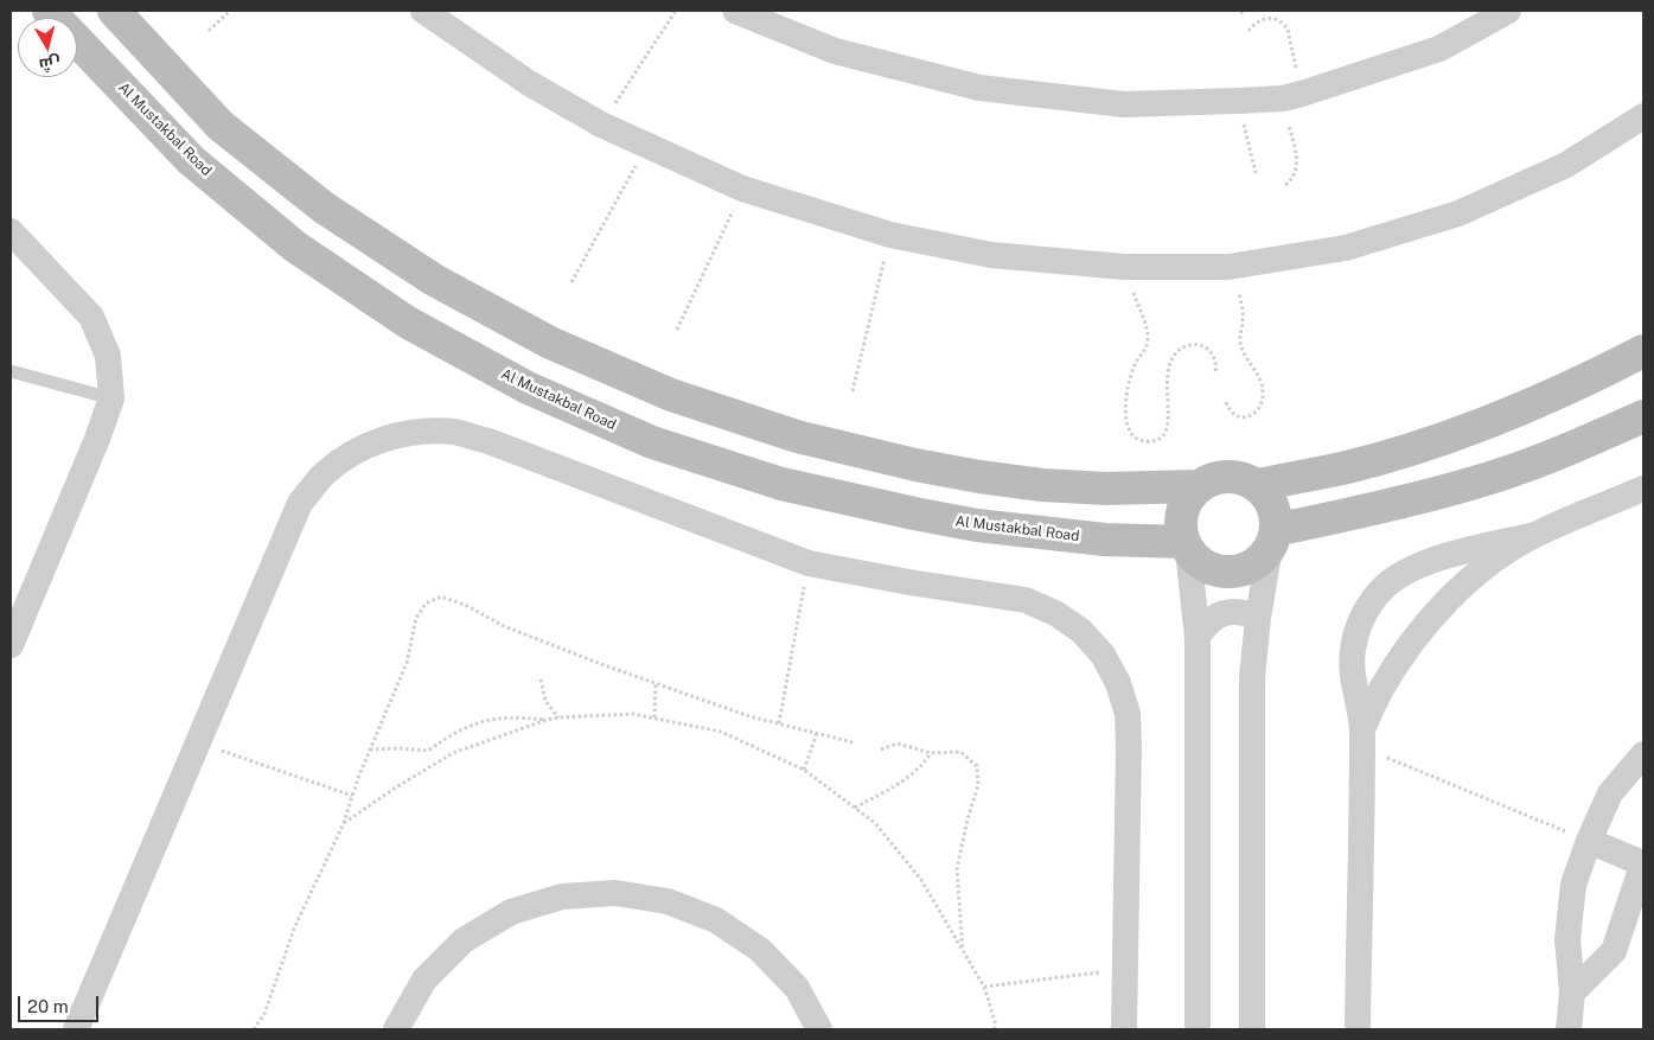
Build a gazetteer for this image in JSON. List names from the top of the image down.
{
  "streets": {
    "main road": ["Al Mustakbal Road"]
  },
  "scale_bar": "20 m",
  "north": "bottom"
}
